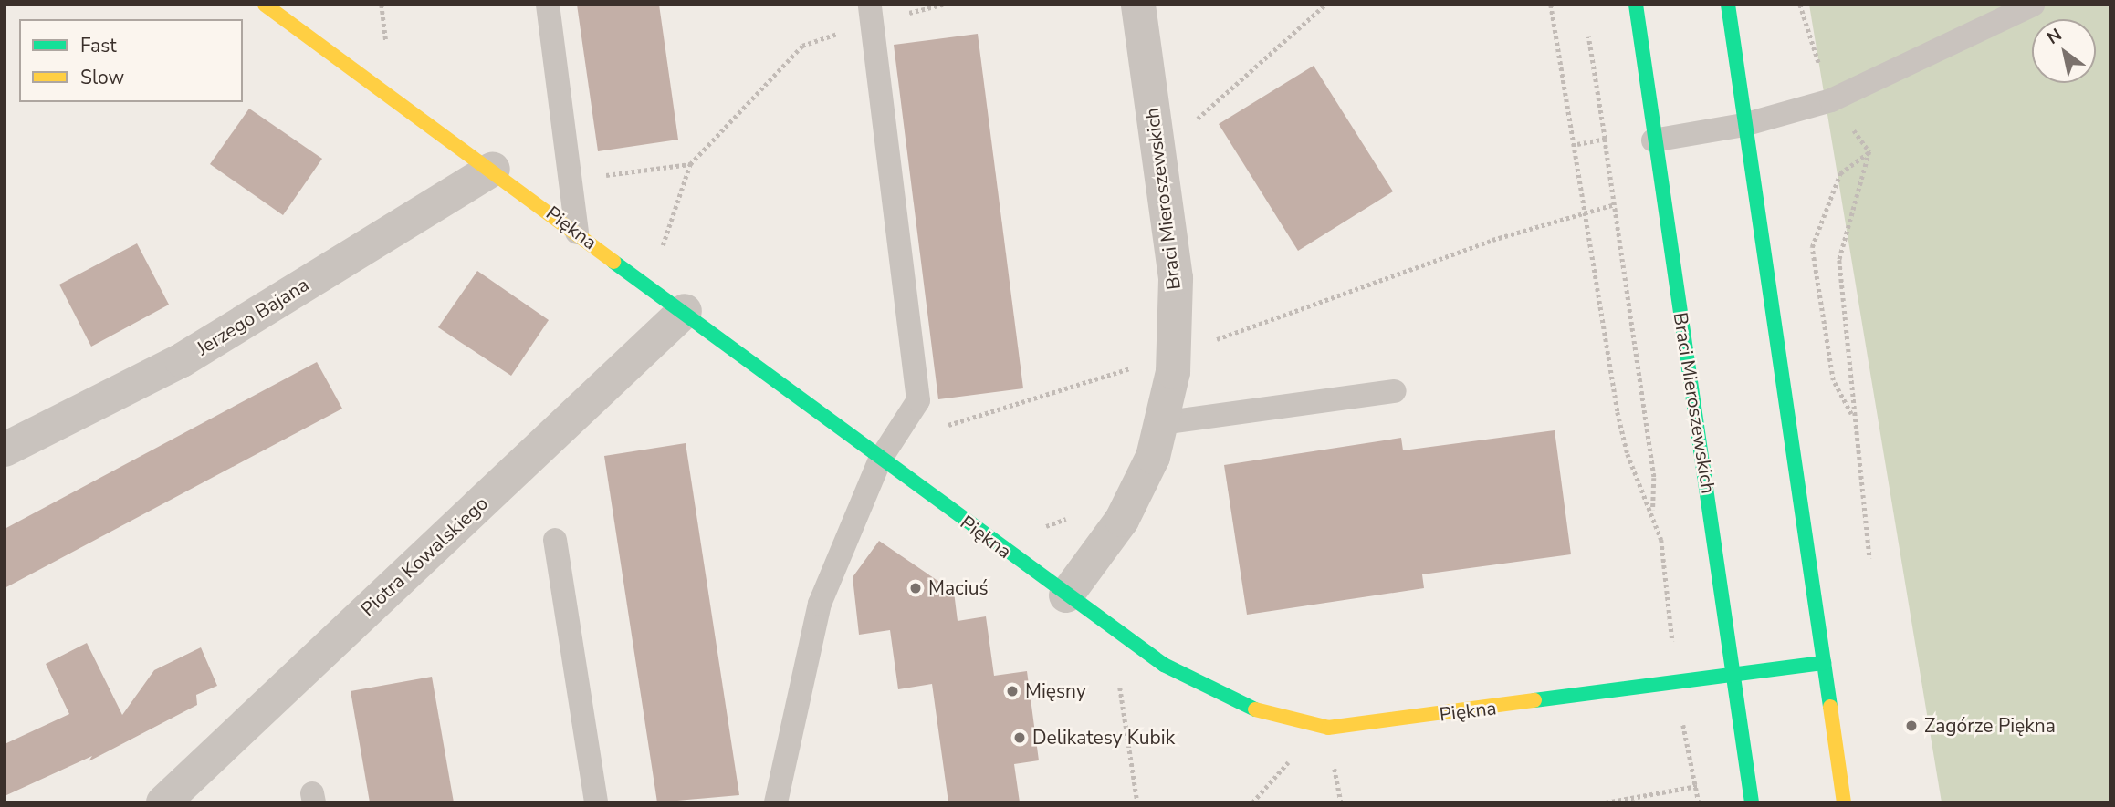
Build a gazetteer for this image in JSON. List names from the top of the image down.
{
  "streets": {
    "street": [
      "Braci Mieroszewskich",
      "Piękna",
      "Jerzego Bajana",
      "Piotra Kowalskiego"
    ]
  },
  "crossings": [
    ["Braci Mieroszewskich", "Piękna"],
    ["Piękna", "Jerzego Bajana"],
    ["Piękna", "Piotra Kowalskiego"]
  ],
  "places": [
    "Maciuś",
    "Mięsny",
    "Zagórze Piękna",
    "Delikatesy Kubik"
  ],
  "legend": ["Fast", "Slow"],
  "north": "top left"
}
